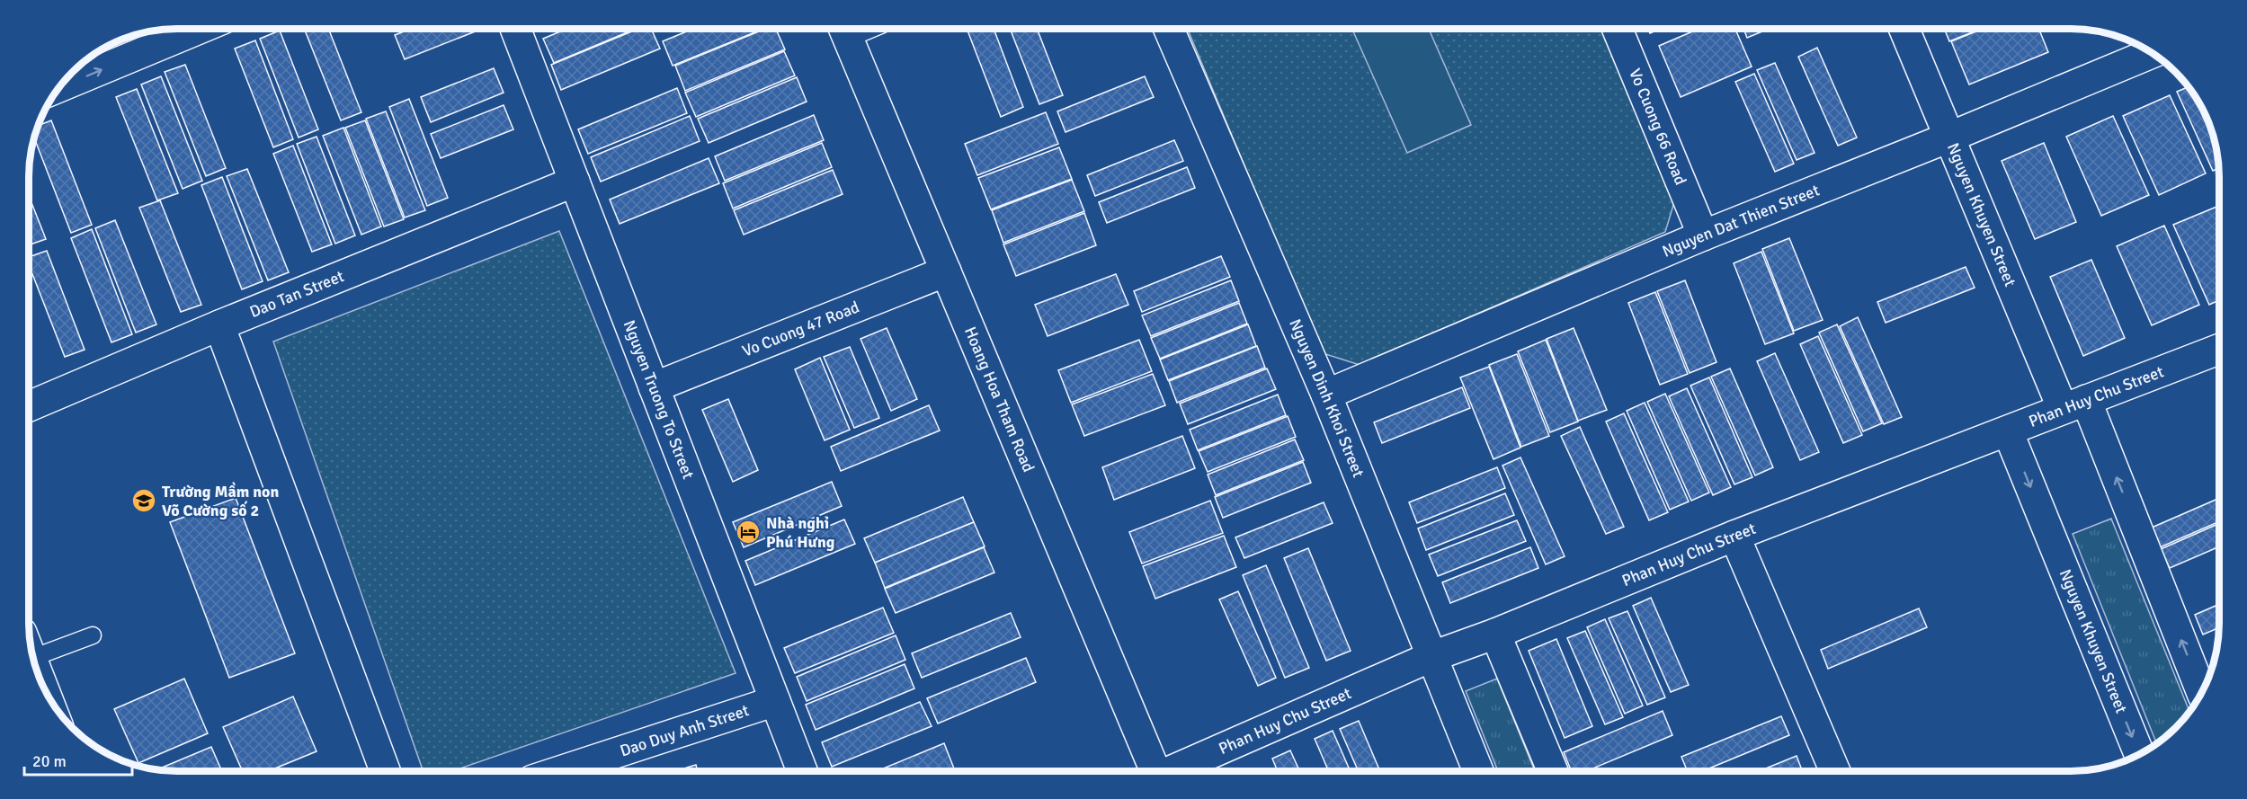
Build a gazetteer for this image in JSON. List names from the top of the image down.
{
  "streets": {
    "street": [
      "Vo Cuong 66 Road",
      "Nguyen Khuyen Street",
      "Nguyen Dat Thien Street",
      "Dao Tan Street",
      "Vo Cuong 47 Road",
      "Phan Huy Chu Street",
      "Nguyen Dinh Khoi Street",
      "Nguyen Truong To Street",
      "Hoang Hoa Tham Road",
      "Dao Duy Anh Street"
    ]
  },
  "crossings": [
    ["Vo Cuong 66 Road", "Nguyen Dat Thien Street"],
    ["Nguyen Khuyen Street", "Nguyen Dat Thien Street"],
    ["Nguyen Khuyen Street", "Phan Huy Chu Street"],
    ["Nguyen Dat Thien Street", "Nguyen Dinh Khoi Street"],
    ["Dao Tan Street", "Nguyen Truong To Street"],
    ["Vo Cuong 47 Road", "Nguyen Truong To Street"],
    ["Vo Cuong 47 Road", "Hoang Hoa Tham Road"],
    ["Phan Huy Chu Street", "Nguyen Dinh Khoi Street"],
    ["Nguyen Truong To Street", "Dao Duy Anh Street"]
  ],
  "places": {
    "school or university": ["Trường Mầm non Võ Cường số 2"],
    "hotel": ["Nhà nghỉ Phú Hưng"]
  },
  "scale_bar": "20 m"
}
